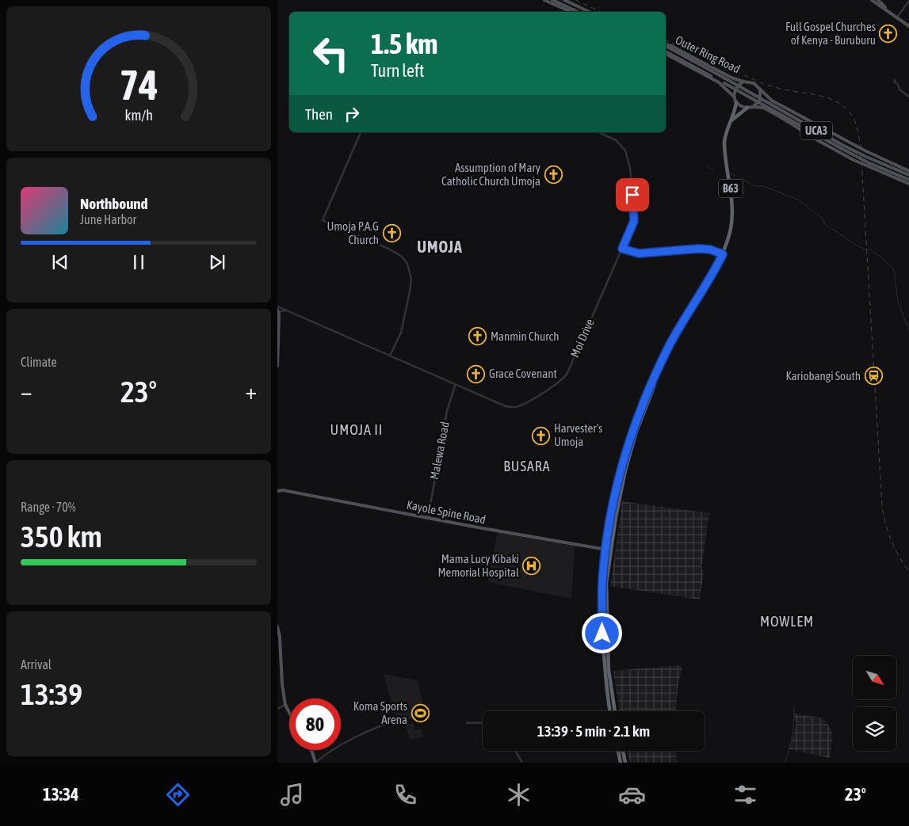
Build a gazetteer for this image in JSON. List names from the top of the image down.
{
  "streets": {
    "highway": ["B63"],
    "main road": ["Outer Ring Road", "UCA3", "Kayole Spine Road"],
    "street": ["Moi Drive", "Malewa Road"]
  },
  "crossings": [
    ["Outer Ring Road", "UCA3"],
    ["B63", "Kayole Spine Road"],
    ["Moi Drive", "Malewa Road"],
    ["Malewa Road", "Kayole Spine Road"]
  ],
  "districts": [
    "UMOJA",
    "UMOJA II",
    "BUSARA",
    "MOWLEM"
  ],
  "places": {
    "church": [
      "Full Gospel Churches of Kenya - Buruburu",
      "Assumption of Mary Catholic Church Umoja",
      "Umoja P.A.G Church",
      "Manmin Church",
      "Grace Covenant",
      "Harvester's Umoja"
    ],
    "station": ["Kariobangi South"],
    "hospital": ["Mama Lucy Kibaki Memorial Hospital"],
    "sports": ["Koma Sports Arena"]
  },
  "north": "bottom right",
  "page": {
    "turn": ["1.5 km", "Turn left"],
    "then": "Then",
    "song": ["Northbound", "June Harbor"],
    "tile": [
      "Climate",
      ["Range · 70%", "350 km"],
      ["Arrival", "13:39"]
    ],
    "heat": ["−", "23°", "+"],
    "limit": "80",
    "trip": "13:39 · 5 min · 2.1 km",
    "tabs": ["13:34", "23°"],
    "gauge": ["74", "km/h"]
  }
}
